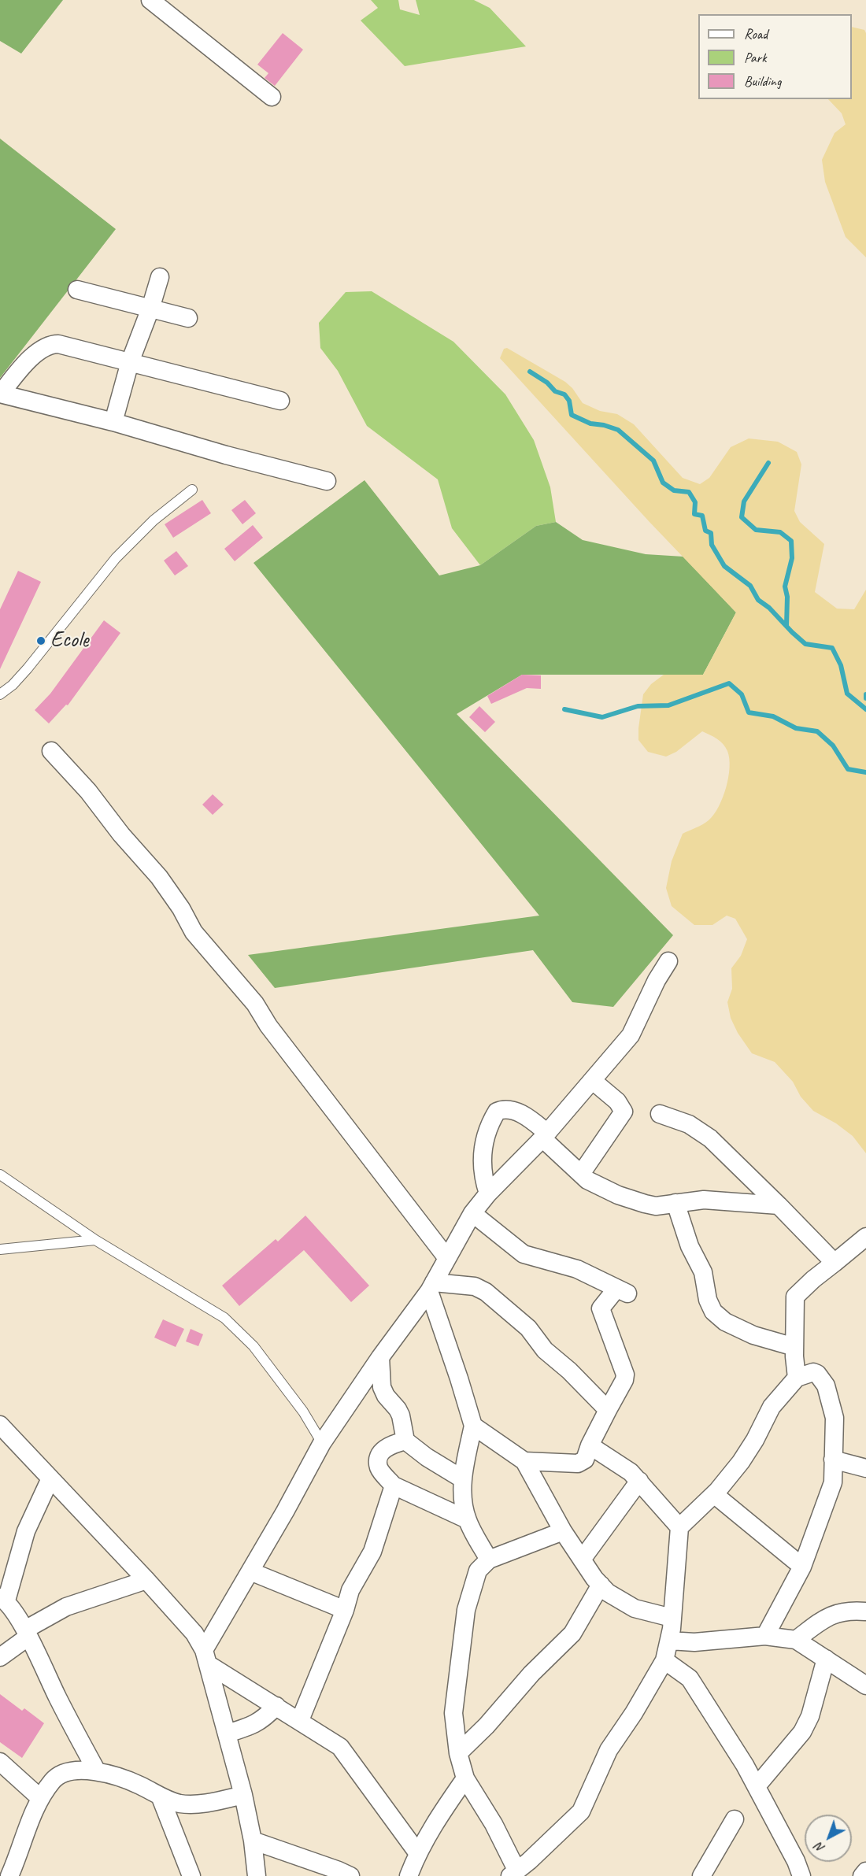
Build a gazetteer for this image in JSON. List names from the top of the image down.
{
  "places": ["Ecole"],
  "legend": ["Road", "Park", "Building"],
  "north": "bottom left"
}
